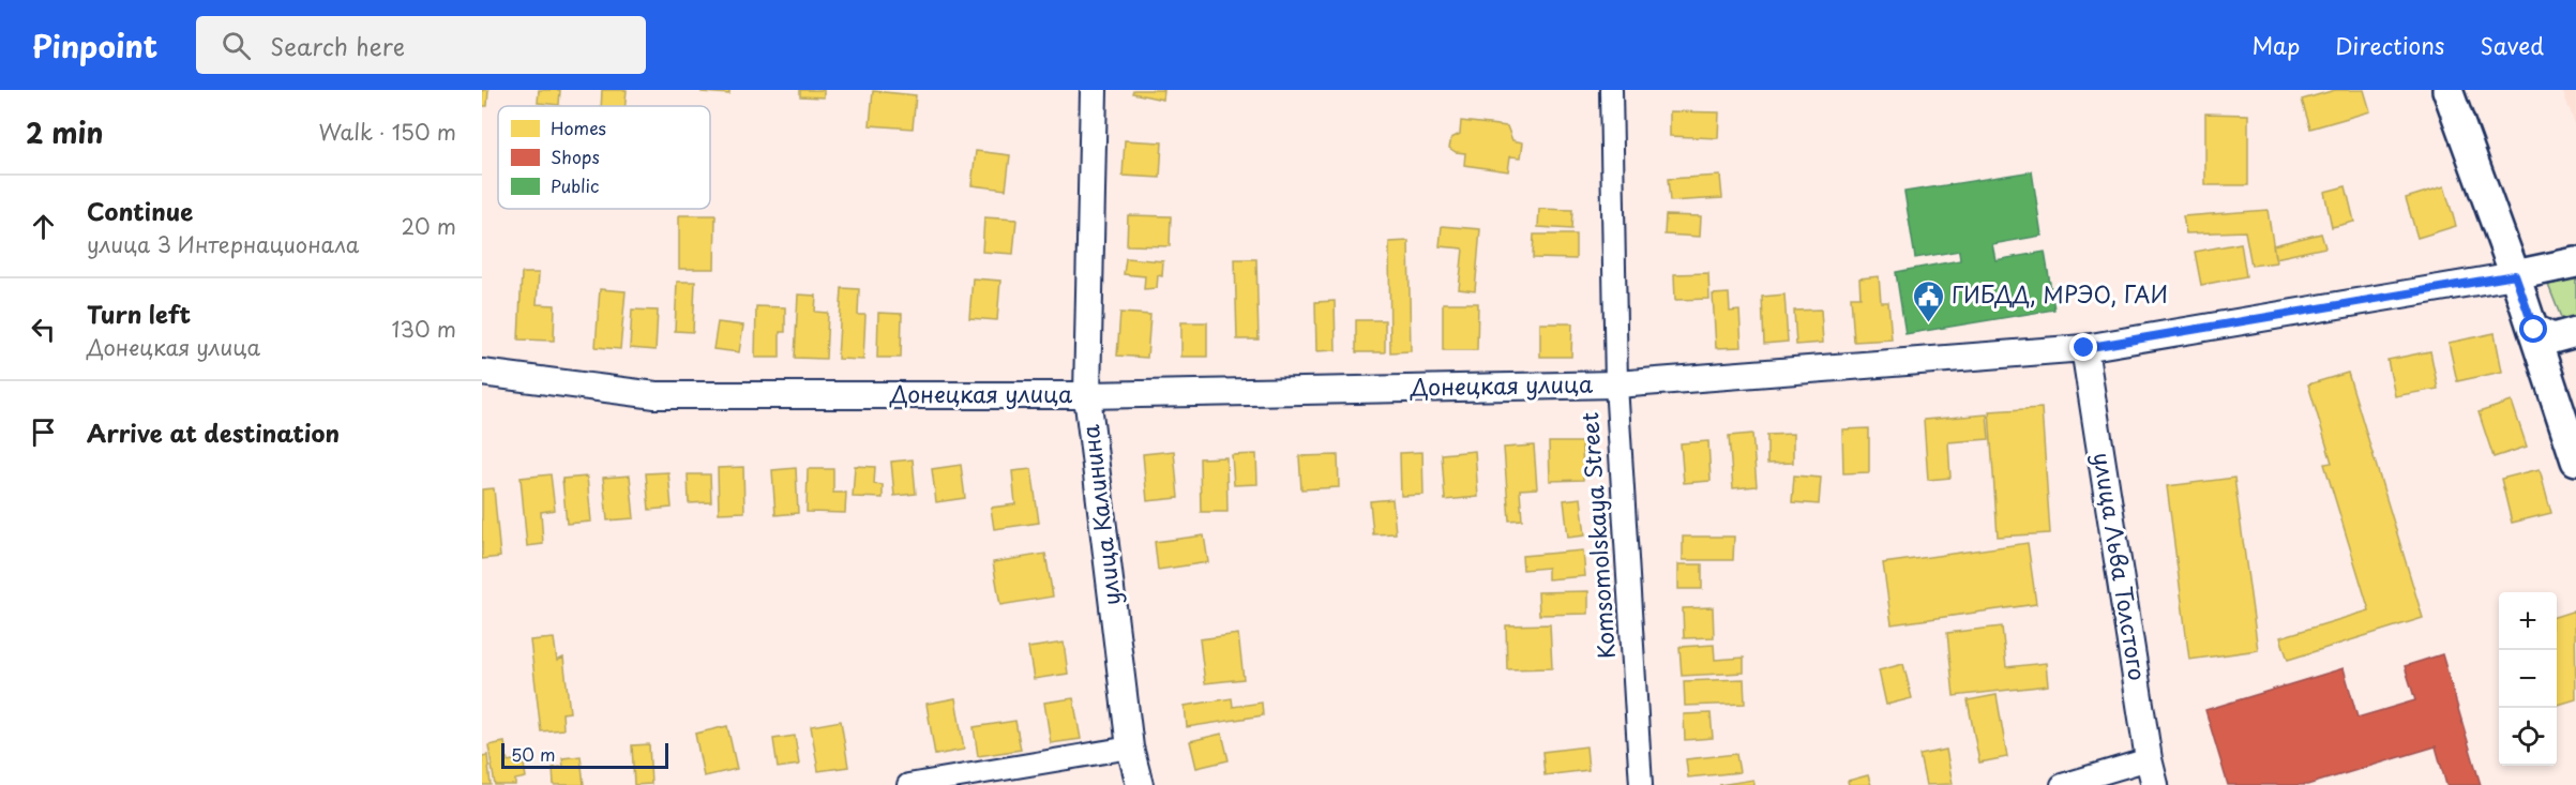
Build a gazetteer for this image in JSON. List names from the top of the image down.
{
  "streets": {
    "street": [
      "Донецкая улица",
      "улица Калинина",
      "Komsomolskaya Street",
      "улица Льва Толстого"
    ]
  },
  "crossings": [
    ["Донецкая улица", "улица Калинина"],
    ["Донецкая улица", "Komsomolskaya Street"],
    ["Донецкая улица", "улица Льва Толстого"]
  ],
  "places": {
    "public building": ["ГИБДД, МРЭО, ГАИ"]
  },
  "legend": ["Homes", "Shops", "Public"],
  "scale_bar": "50 m",
  "page": {
    "header": "Pinpoint",
    "search": "Search here",
    "nav": ["Map", "Directions", "Saved"],
    "heading": ["2 min", "Walk · 150 m"],
    "list": [
      ["Continue", "улица 3 Интернационала", "20 m"],
      ["Turn left", "Донецкая улица", "130 m"],
      "Arrive at destination"
    ],
    "map_buttons": ["+", "−"],
    "scale": "50 m"
  }
}
